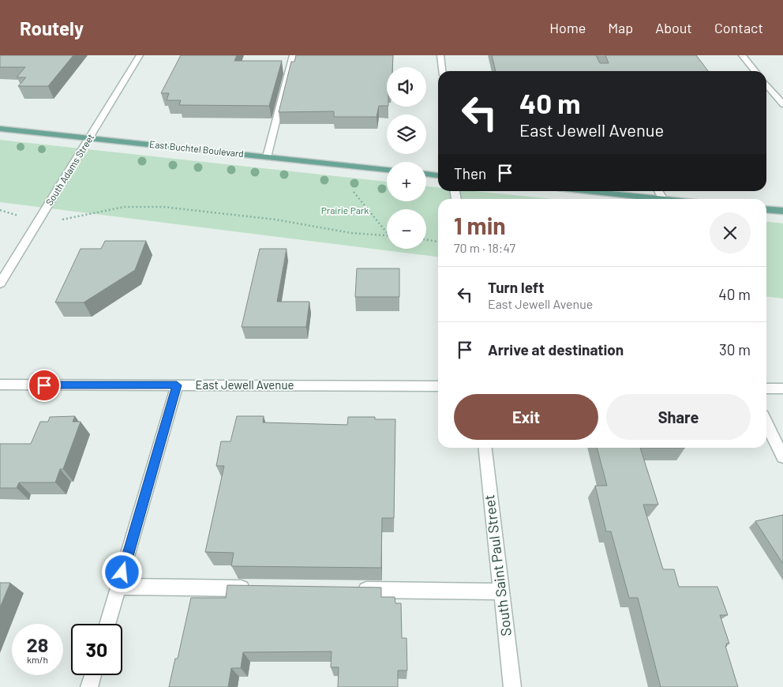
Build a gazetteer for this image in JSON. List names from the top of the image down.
{
  "streets": {
    "main road": ["East Buchtel Boulevard"],
    "street": ["South Adams Street", "East Jewell Avenue", "South Saint Paul Street"]
  },
  "crossings": [
    ["East Buchtel Boulevard", "South Adams Street"]
  ],
  "parks": ["Prairie Park"],
  "page": {
    "header": "Routely",
    "nav": [
      "Home",
      "Map",
      "About",
      "Contact"
    ],
    "map_buttons": ["+", "−"],
    "turn": ["40 m", "East Jewell Avenue"],
    "then": "Then",
    "heading": ["1 min", "70 m · 18:47"],
    "list": [
      {
        "name": "Turn left",
        "note": "East Jewell Avenue",
        "value": "40 m"
      },
      {
        "name": "Arrive at destination",
        "value": "30 m"
      }
    ],
    "buttons": ["Exit", "Share"],
    "speed": "28 km/h",
    "limit": "30"
  }
}
